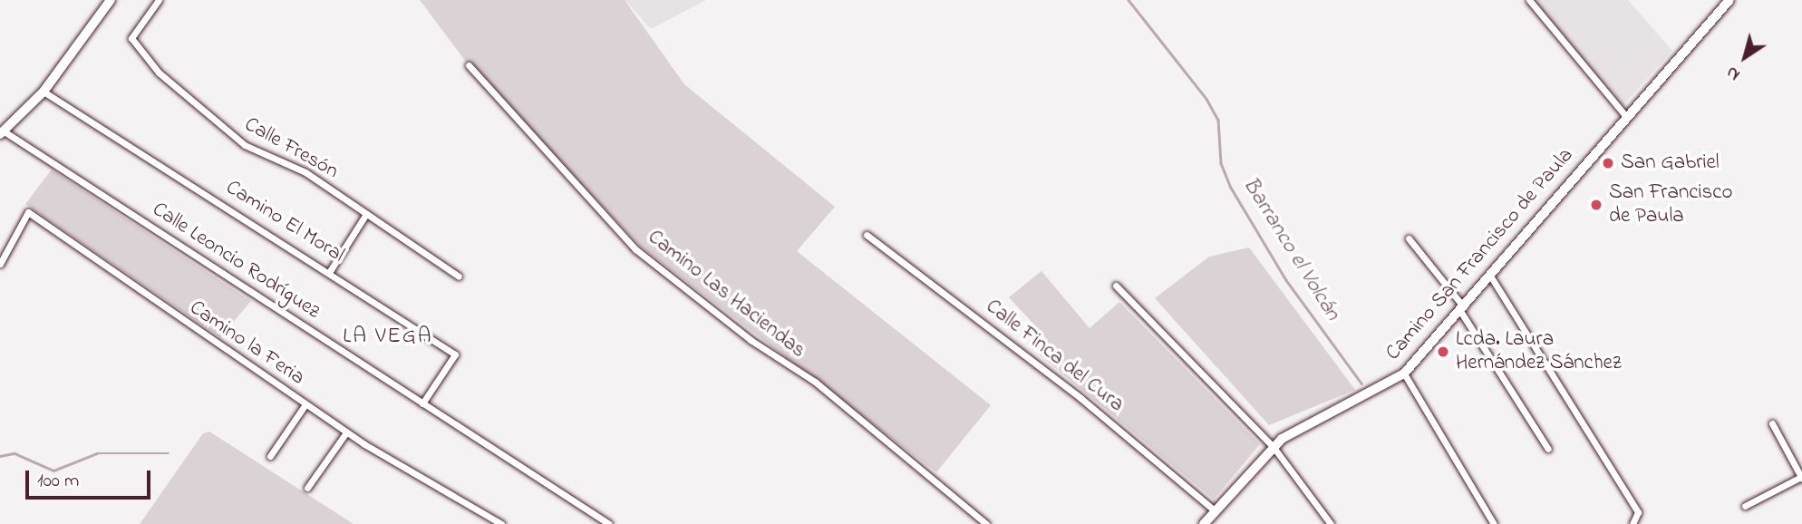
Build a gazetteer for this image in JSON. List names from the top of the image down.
{
  "streets": {
    "main road": ["Camino San Francisco de Paula"],
    "street": [
      "Calle Fresón",
      "Camino El Moral",
      "Calle Leoncio Rodríguez",
      "Camino Las Haciendas",
      "Camino la Feria",
      "Calle Finca del Cura"
    ]
  },
  "crossings": [
    ["Camino El Moral", "Calle Leoncio Rodríguez"],
    ["Camino San Francisco de Paula", "Calle Finca del Cura"]
  ],
  "districts": ["LA VEGA"],
  "water": ["Barranco el Volcán"],
  "places": ["San Gabriel", "San Francisco de Paula", "Lcda. Laura Hernández Sánchez"],
  "scale_bar": "100 m",
  "north": "bottom left"
}
